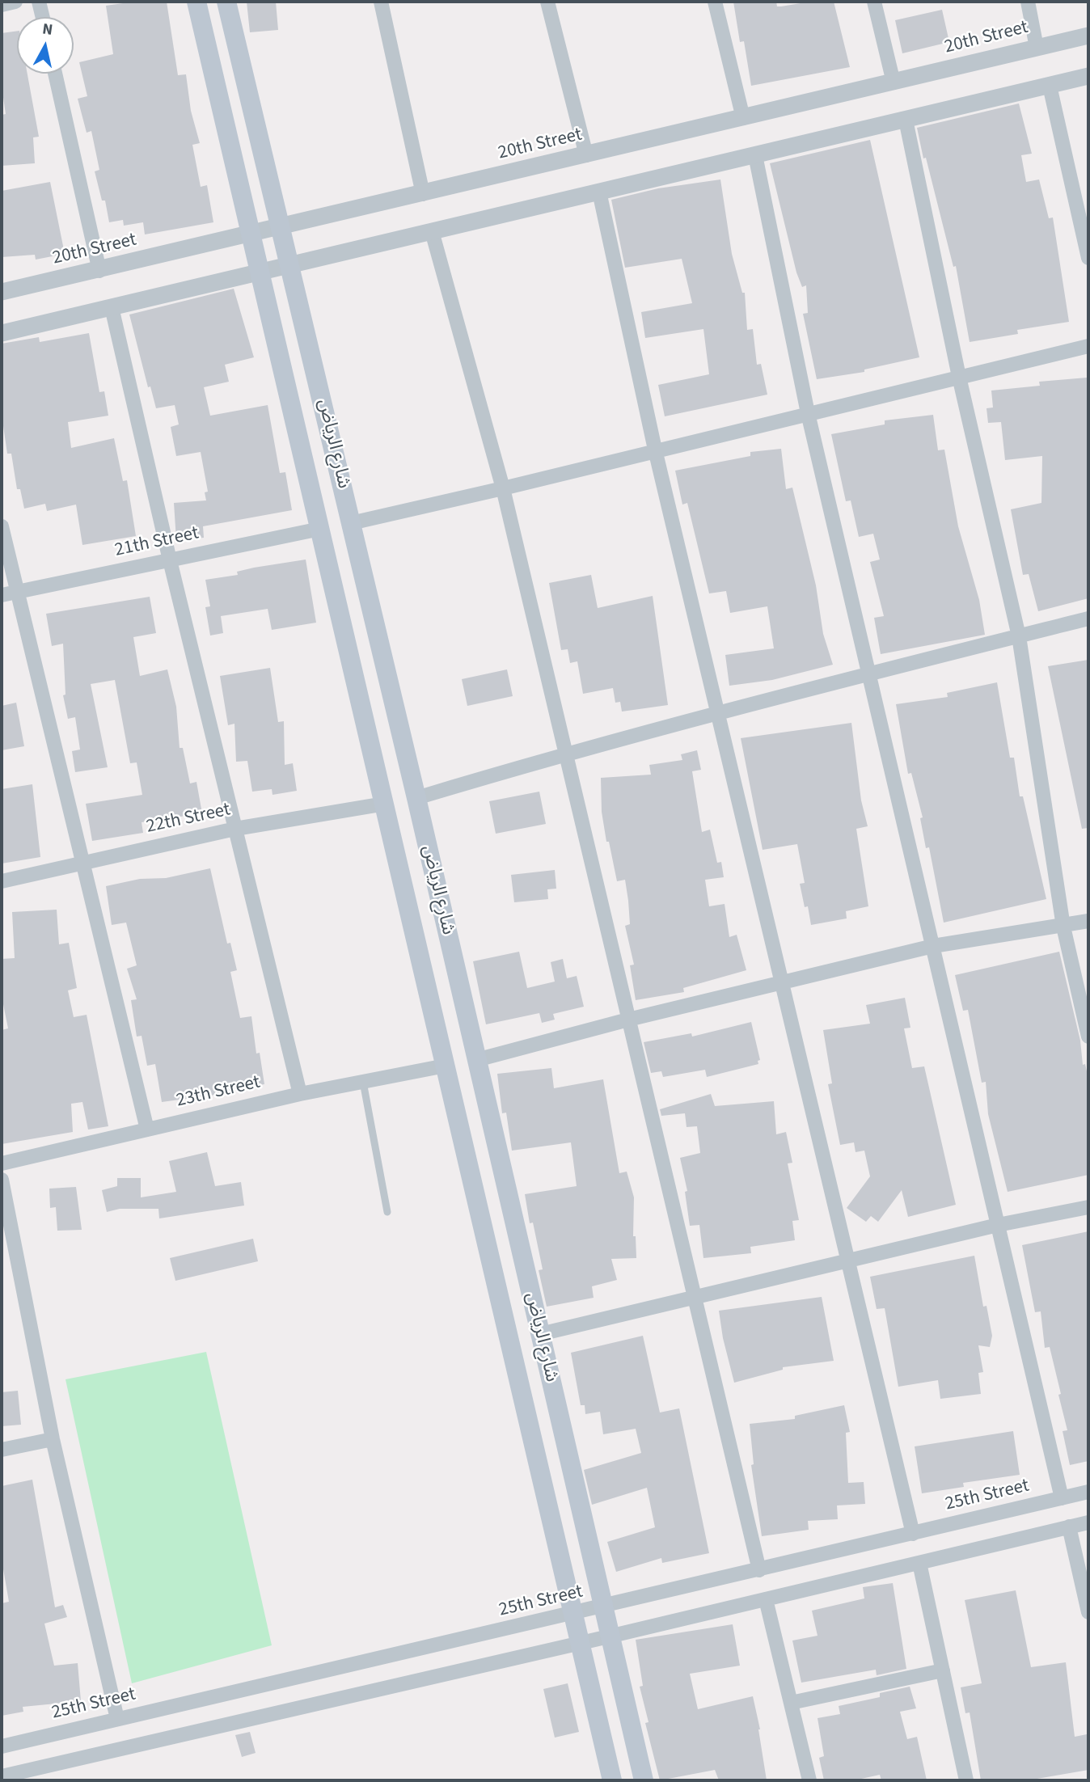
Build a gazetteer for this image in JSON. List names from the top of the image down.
{
  "streets": {
    "main road": ["شارع الرياض"],
    "street": [
      "20th Street",
      "21th Street",
      "22th Street",
      "23th Street",
      "25th Street"
    ]
  },
  "crossings": [
    ["20th Street", "شارع الرياض"],
    ["شارع الرياض", "21th Street"],
    ["شارع الرياض", "22th Street"],
    ["شارع الرياض", "23th Street"],
    ["شارع الرياض", "25th Street"]
  ],
  "north": "top"
}
